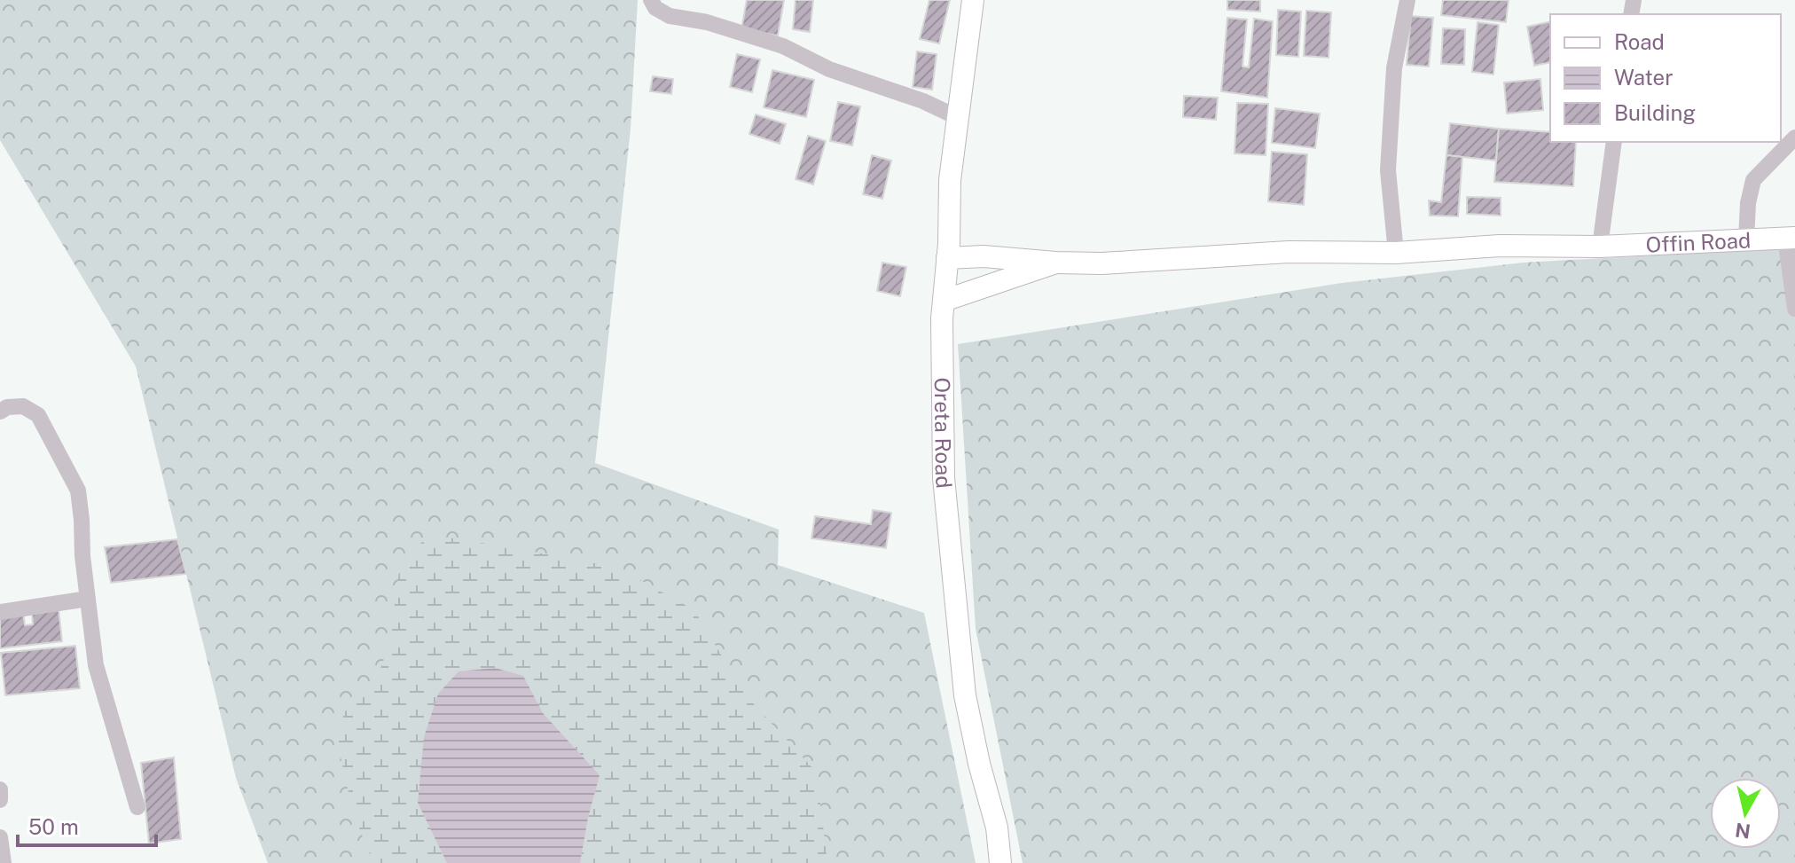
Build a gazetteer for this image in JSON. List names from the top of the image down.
{
  "streets": {
    "street": ["Offin Road", "Oreta Road"]
  },
  "legend": ["Road", "Water", "Building"],
  "scale_bar": "50 m",
  "north": "bottom"
}
